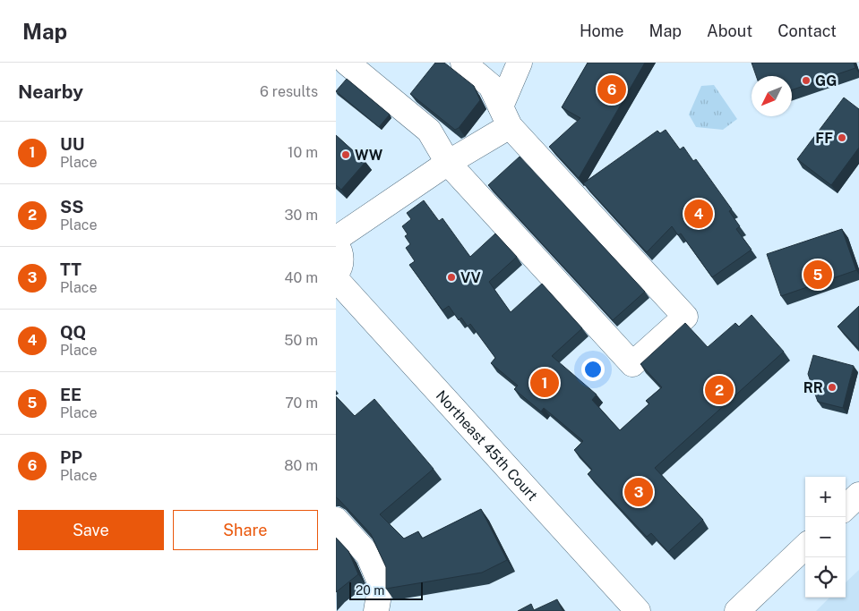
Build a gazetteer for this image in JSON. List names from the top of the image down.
{
  "streets": {
    "street": ["Northeast 45th Court"]
  },
  "places": [
    "GG",
    "FF",
    "WW",
    "VV",
    "RR"
  ],
  "scale_bar": "20 m",
  "north": "bottom left",
  "page": {
    "header": "Map",
    "nav": [
      "Home",
      "Map",
      "About",
      "Contact"
    ],
    "heading": ["Nearby", "6 results"],
    "pins": [
      "6",
      "4",
      "5",
      "1",
      "2",
      "3"
    ],
    "list": [
      {
        "mark": "1",
        "name": "UU",
        "note": "Place",
        "value": "10 m"
      },
      {
        "mark": "2",
        "name": "SS",
        "note": "Place",
        "value": "30 m"
      },
      {
        "mark": "3",
        "name": "TT",
        "note": "Place",
        "value": "40 m"
      },
      {
        "mark": "4",
        "name": "QQ",
        "note": "Place",
        "value": "50 m"
      },
      {
        "mark": "5",
        "name": "EE",
        "note": "Place",
        "value": "70 m"
      },
      {
        "mark": "6",
        "name": "PP",
        "note": "Place",
        "value": "80 m"
      }
    ],
    "map_buttons": ["+", "−"],
    "buttons": ["Save", "Share"],
    "scale": "20 m"
  }
}
